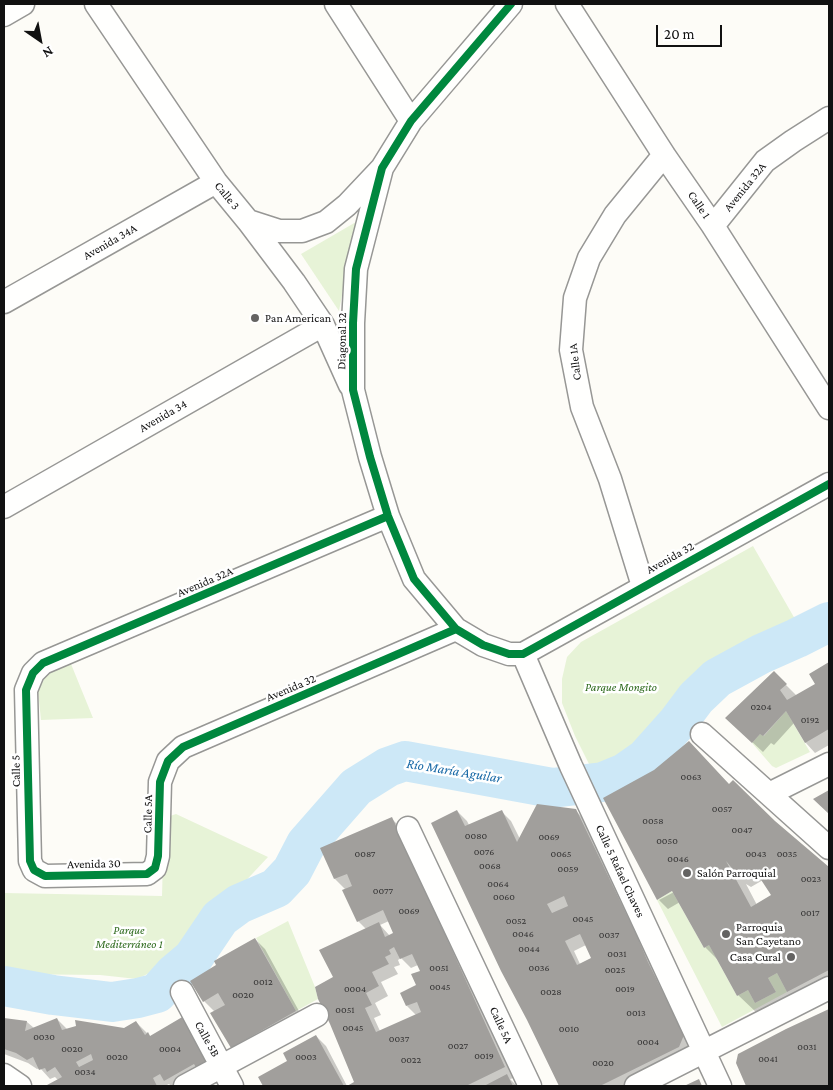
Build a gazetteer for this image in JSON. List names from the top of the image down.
{
  "streets": {
    "street": [
      "Avenida 32A",
      "Calle 3",
      "Calle 1",
      "Avenida 34A",
      "Diagonal 32",
      "Calle 1A",
      "Avenida 34",
      "Avenida 32",
      "Calle 5",
      "Calle 5A",
      "Avenida 30",
      "Calle 5 Rafael Chaves",
      "Calle 5B"
    ]
  },
  "crossings": [
    ["Avenida 32A", "Calle 1"],
    ["Avenida 32A", "Diagonal 32"],
    ["Avenida 32A", "Calle 5"],
    ["Calle 3", "Avenida 34A"],
    ["Calle 3", "Diagonal 32"],
    ["Calle 3", "Avenida 34"],
    ["Calle 1", "Calle 1A"],
    ["Diagonal 32", "Avenida 32"],
    ["Diagonal 32", "Calle 5 Rafael Chaves"],
    ["Calle 1A", "Avenida 32"],
    ["Avenida 32", "Calle 5A"],
    ["Avenida 32", "Calle 5 Rafael Chaves"],
    ["Calle 5", "Avenida 30"],
    ["Calle 5A", "Avenida 30"]
  ],
  "water": ["Río María Aguilar"],
  "parks": ["Parque Mongito", "Parque Mediterráneo 1"],
  "places": [
    "Pan American",
    "Salón Parroquial",
    "Parroquia San Cayetano",
    "Casa Cural"
  ],
  "house_numbers": [
    "0204",
    "0192",
    "0063",
    "0057",
    "0058",
    "0047",
    "0080",
    "0069",
    "0050",
    "0076",
    "0087",
    "0065",
    "0043",
    "0035",
    "0046",
    "0068",
    "0059",
    "0023",
    "0064",
    "0077",
    "0060",
    "0069",
    "0017",
    "0045",
    "0052",
    "0046",
    "0037",
    "0044",
    "0031",
    "0051",
    "0036",
    "0025",
    "0012",
    "0045",
    "0004",
    "0019",
    "0028",
    "0020",
    "0051",
    "0013",
    "0045",
    "0010",
    "0030",
    "0037",
    "0004",
    "0027",
    "0031",
    "0020",
    "0004",
    "0019",
    "0020",
    "0003",
    "0041",
    "0022",
    "0020",
    "0034"
  ],
  "scale_bar": "20 m",
  "north": "bottom right"
}
